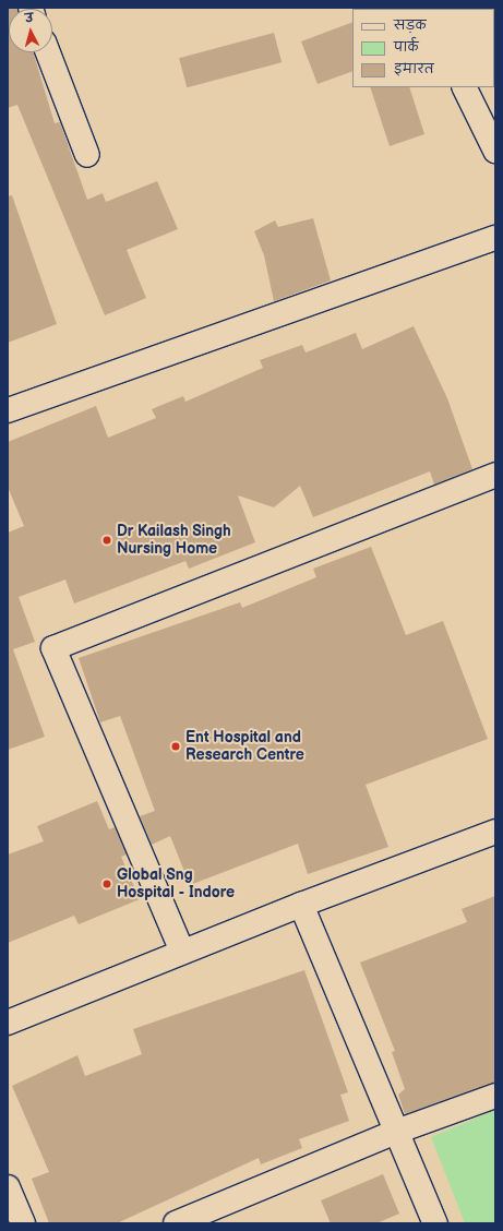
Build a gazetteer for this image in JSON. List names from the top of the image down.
{
  "places": ["Dr Kailash Singh Nursing Home", "Ent Hospital and Research Centre", "Global Sng Hospital - Indore"],
  "legend": ["सड़क", "पार्क", "इमारत"],
  "north": "top"
}
